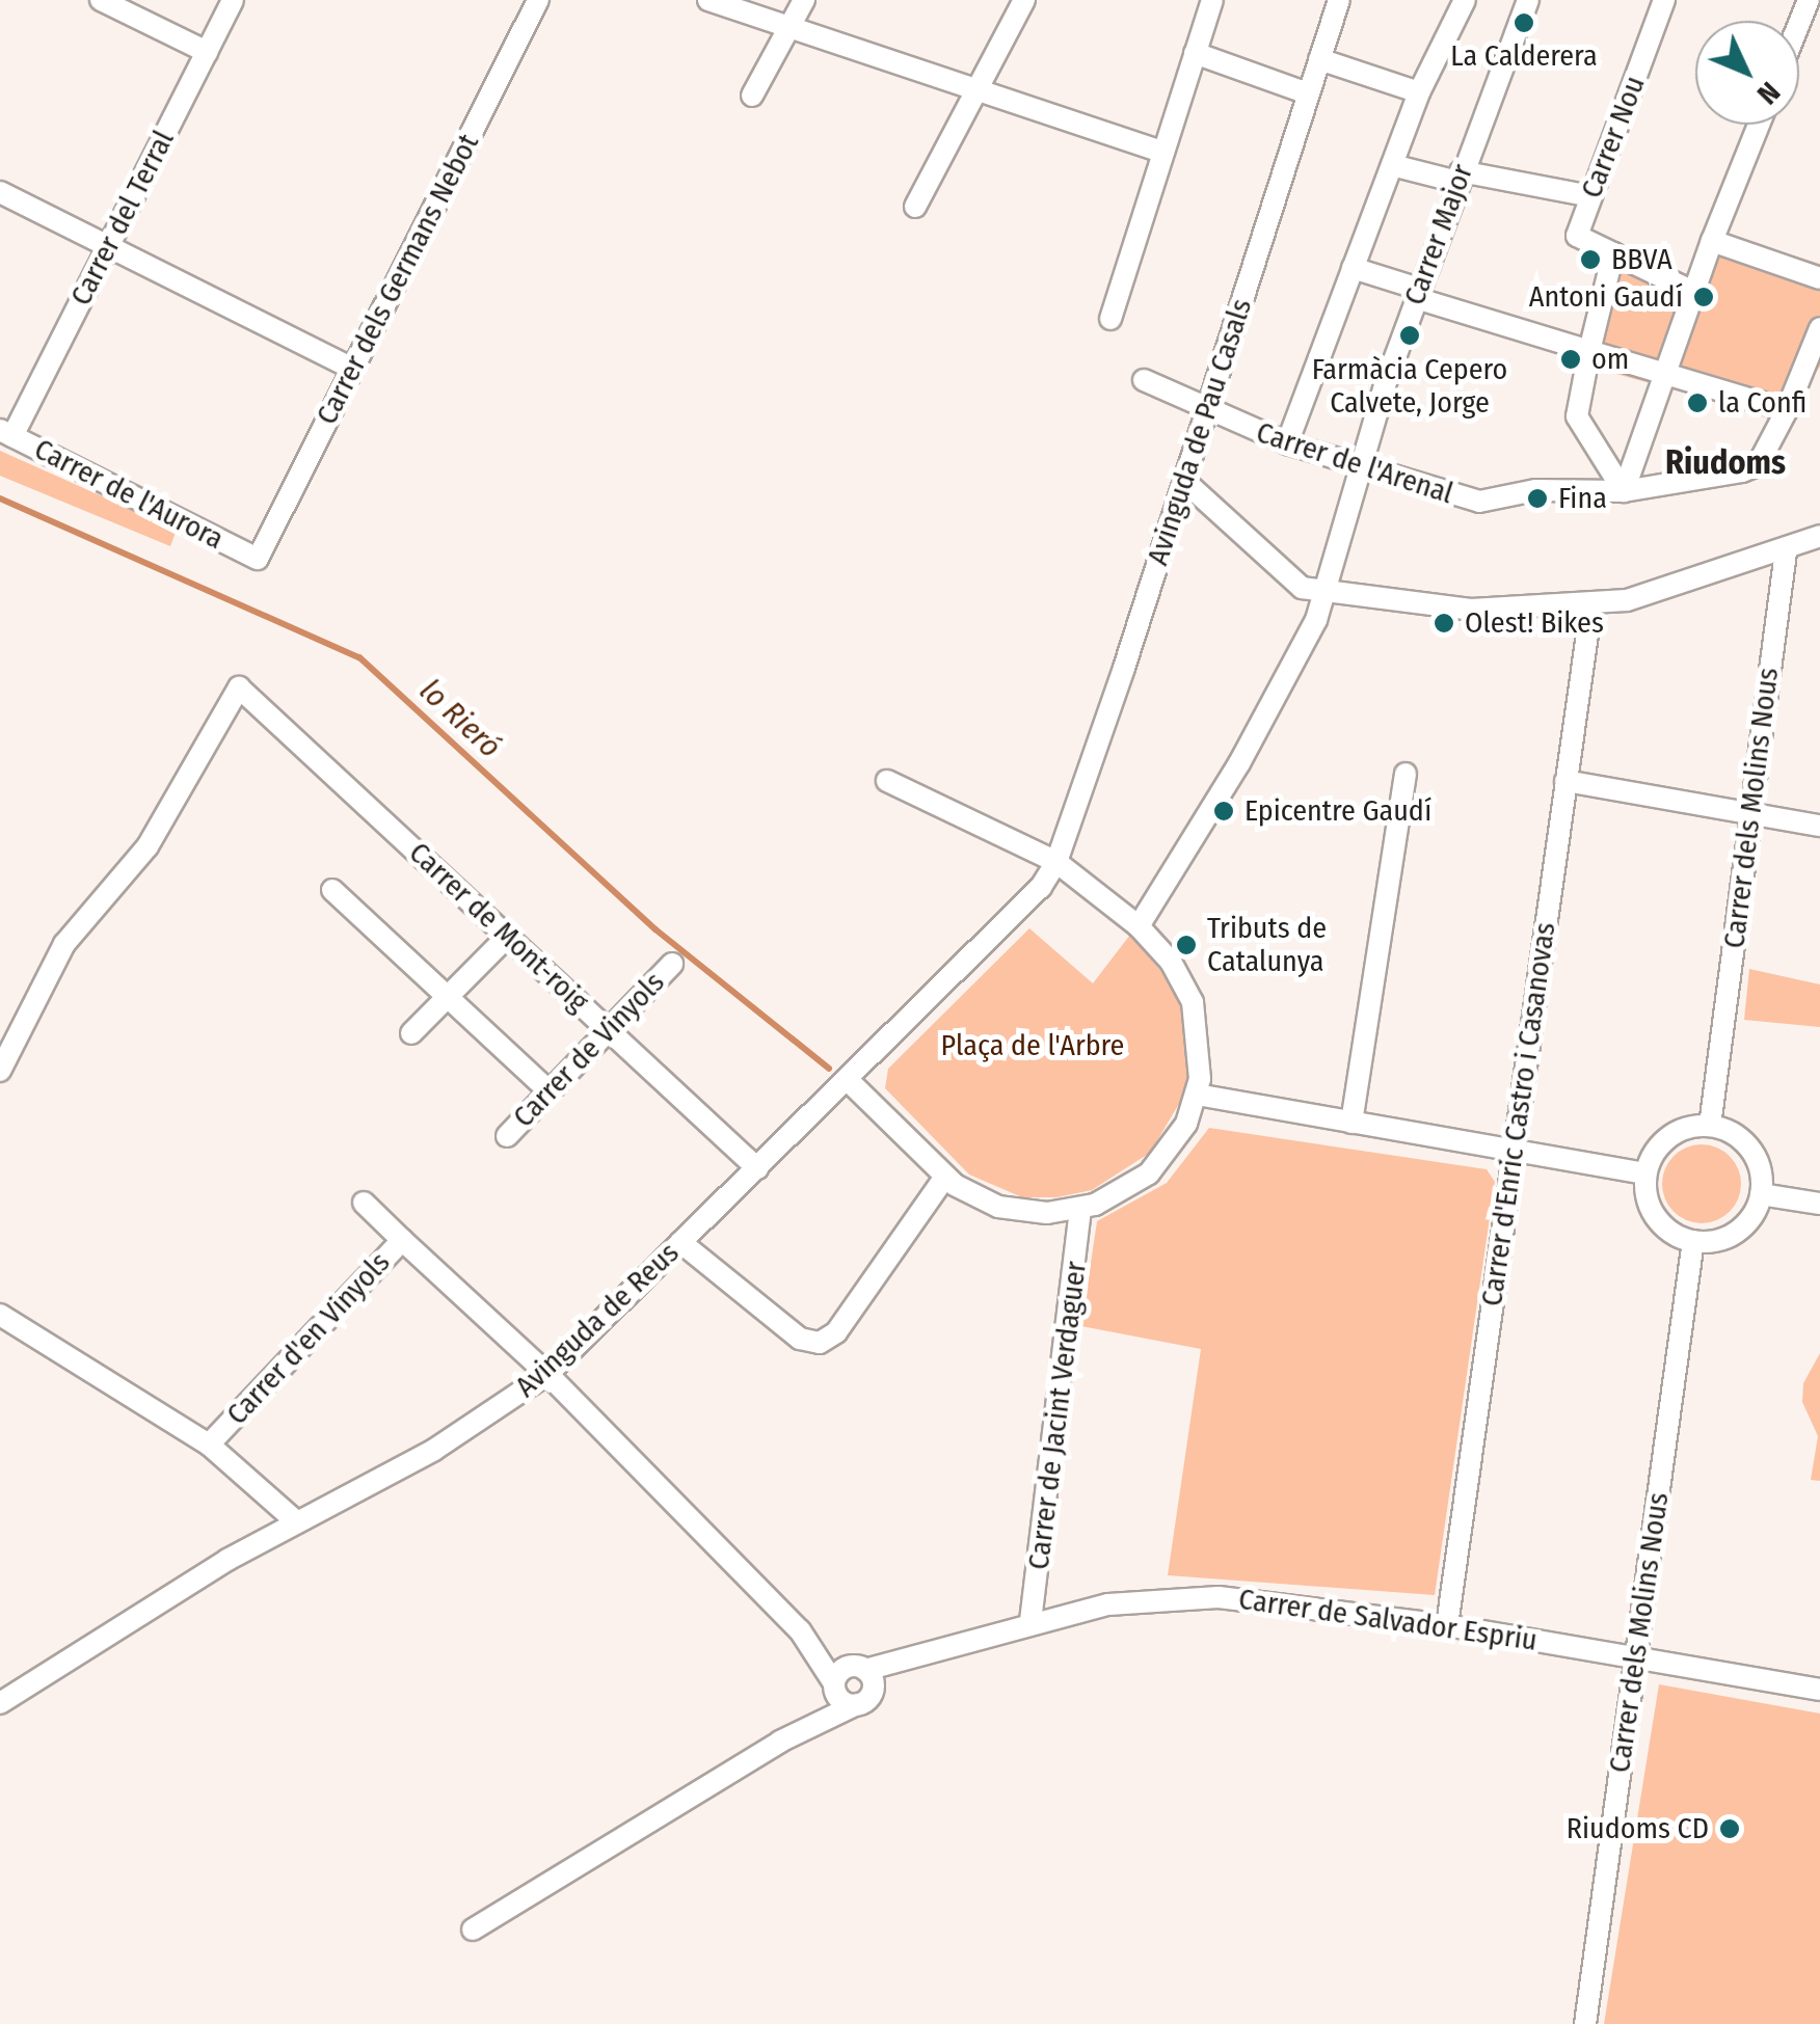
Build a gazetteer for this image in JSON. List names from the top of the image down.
{
  "streets": {
    "street": [
      "Carrer Nou",
      "Carrer del Terral",
      "Carrer Major",
      "Carrer dels Germans Nebot",
      "Avinguda de Pau Casals",
      "Carrer de l'Arenal",
      "Carrer de l'Aurora",
      "Carrer dels Molins Nous",
      "Carrer de Mont-roig",
      "Carrer de Vinyols",
      "Carrer d'Enric Castro i Casanovas",
      "Avinguda de Reus",
      "Carrer d'en Vinyols",
      "Carrer de Jacint Verdaguer",
      "Carrer de Salvador Espriu"
    ]
  },
  "crossings": [
    ["Carrer del Terral", "Carrer de l'Aurora"],
    ["Carrer Major", "Avinguda de Pau Casals"],
    ["Carrer Major", "Carrer de l'Arenal"],
    ["Carrer Major", "Avinguda de Reus"],
    ["Carrer Major", "Carrer de Jacint Verdaguer"],
    ["Carrer dels Germans Nebot", "Carrer de l'Aurora"],
    ["Avinguda de Pau Casals", "Carrer de l'Arenal"],
    ["Avinguda de Pau Casals", "Avinguda de Reus"],
    ["Avinguda de Pau Casals", "Carrer de Jacint Verdaguer"],
    ["Carrer dels Molins Nous", "Carrer de Salvador Espriu"],
    ["Carrer de Mont-roig", "Carrer de Vinyols"],
    ["Carrer de Mont-roig", "Avinguda de Reus"],
    ["Carrer d'Enric Castro i Casanovas", "Carrer de Salvador Espriu"],
    ["Avinguda de Reus", "Carrer d'en Vinyols"],
    ["Avinguda de Reus", "Carrer de Jacint Verdaguer"],
    ["Carrer de Jacint Verdaguer", "Carrer de Salvador Espriu"]
  ],
  "districts": ["Riudoms"],
  "water": ["lo Rieró"],
  "parks": ["Plaça de l'Arbre"],
  "places": [
    "La Calderera",
    "BBVA",
    "Antoni Gaudí",
    "Farmàcia Cepero Calvete, Jorge",
    "om",
    "la Confi",
    "Fina",
    "Olest! Bikes",
    "Epicentre Gaudí",
    "Tributs de Catalunya",
    "Riudoms CD"
  ],
  "north": "bottom right"
}
